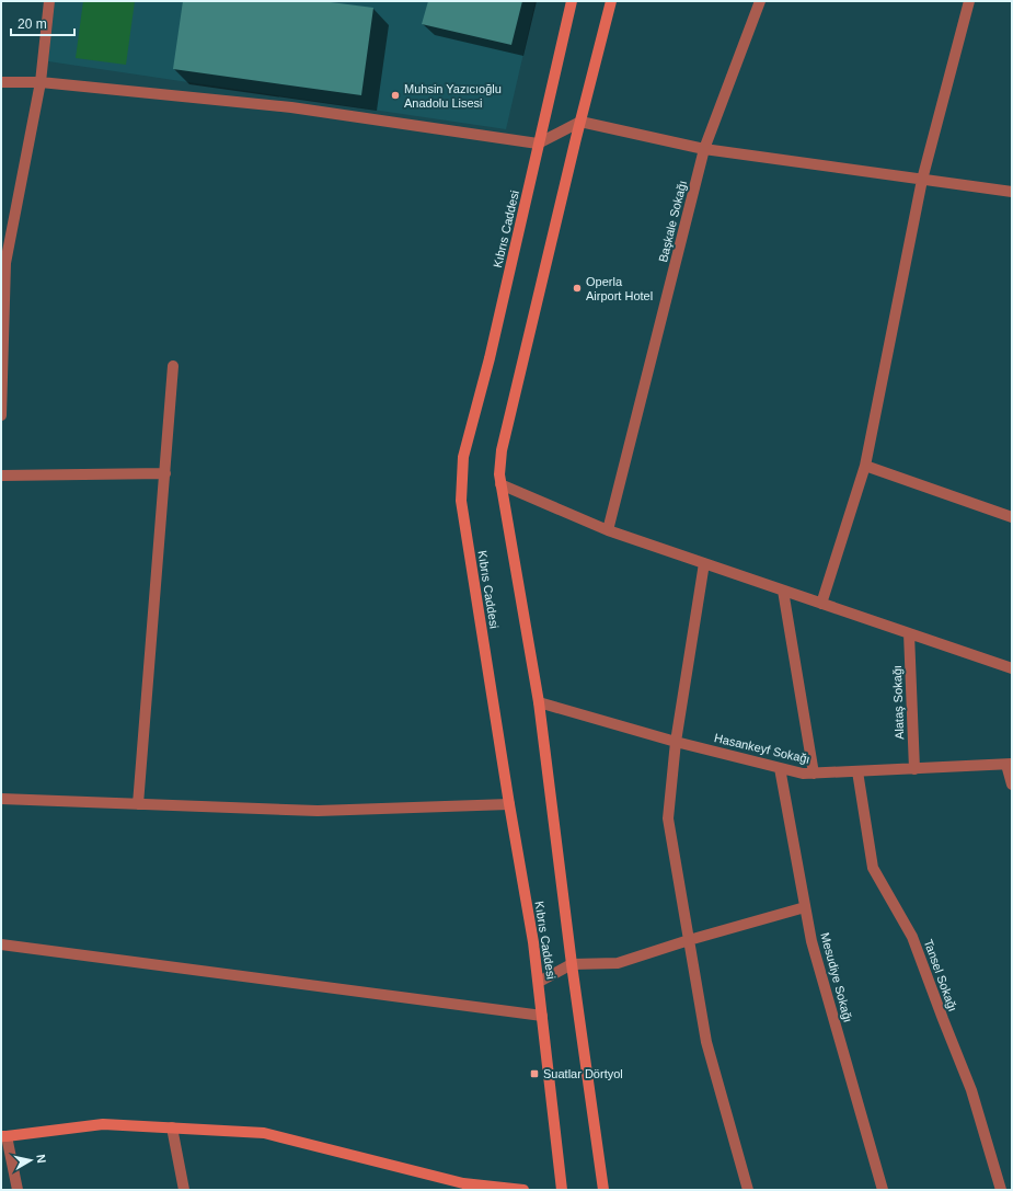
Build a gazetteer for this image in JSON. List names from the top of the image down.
{
  "streets": {
    "main road": ["Kıbrıs Caddesi"],
    "street": [
      "Başkale Sokağı",
      "Alataş Sokağı",
      "Hasankeyf Sokağı",
      "Tansel Sokağı",
      "Mesudiye Sokağı"
    ]
  },
  "crossings": [
    ["Alataş Sokağı", "Hasankeyf Sokağı"],
    ["Hasankeyf Sokağı", "Tansel Sokağı"],
    ["Hasankeyf Sokağı", "Mesudiye Sokağı"]
  ],
  "places": {
    "other": ["Muhsin Yazıcıoğlu Anadolu Lisesi", "Operla Airport Hotel"],
    "transit": ["Suatlar Dörtyol"]
  },
  "scale_bar": "20 m",
  "north": "right"
}
